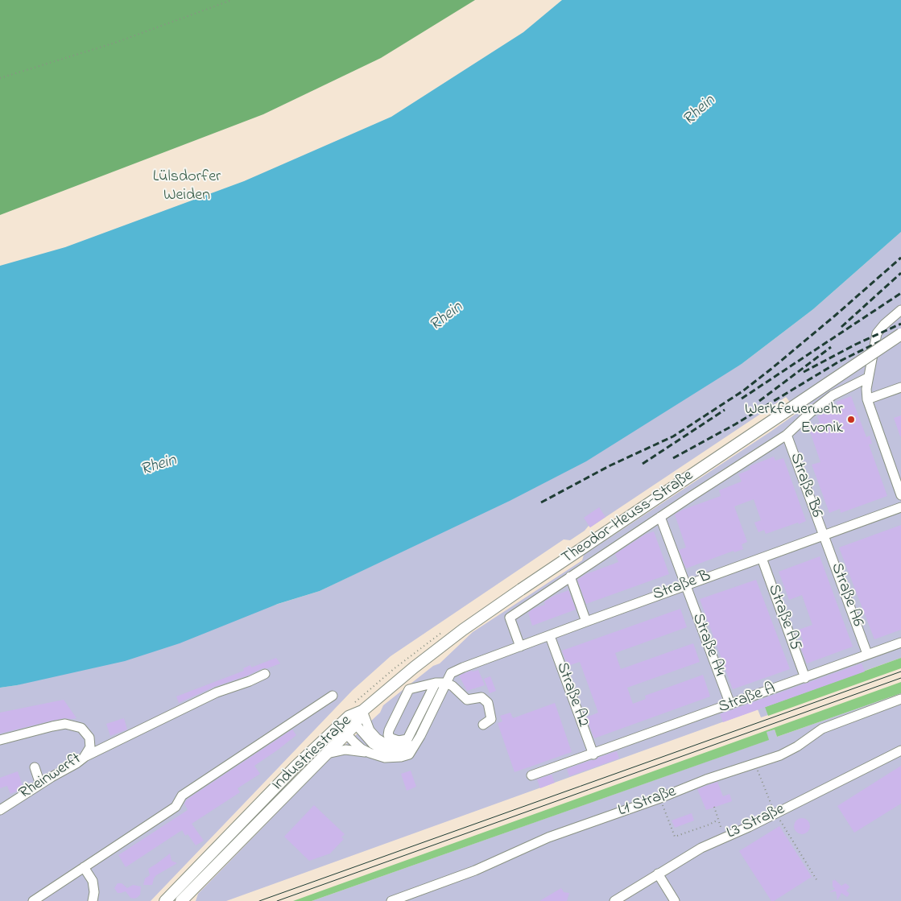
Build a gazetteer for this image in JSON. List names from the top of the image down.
{
  "streets": {
    "main road": ["Theodor-Heuss-Straße", "Industriestraße"],
    "lane": [
      "Straße B6",
      "Straße B",
      "Straße A6",
      "Straße A5",
      "Straße A4",
      "Straße A2",
      "Straße A",
      "Rheinwerft",
      "L1 Straße",
      "L3 Straße"
    ]
  },
  "crossings": [
    ["Straße B6", "Straße B"],
    ["Straße B6", "Straße A6"],
    ["Theodor-Heuss-Straße", "Industriestraße"],
    ["Straße B", "Straße A6"],
    ["Straße B", "Straße A5"],
    ["Straße B", "Straße A4"],
    ["Straße B", "Straße A2"],
    ["Straße A6", "Straße A"],
    ["Straße A5", "Straße A"],
    ["Straße A4", "Straße A"],
    ["Straße A2", "Straße A"]
  ],
  "water": ["Rhein"],
  "parks": ["Lülsdorfer Weiden"],
  "places": ["Werkfeuerwehr Evonik"]
}
